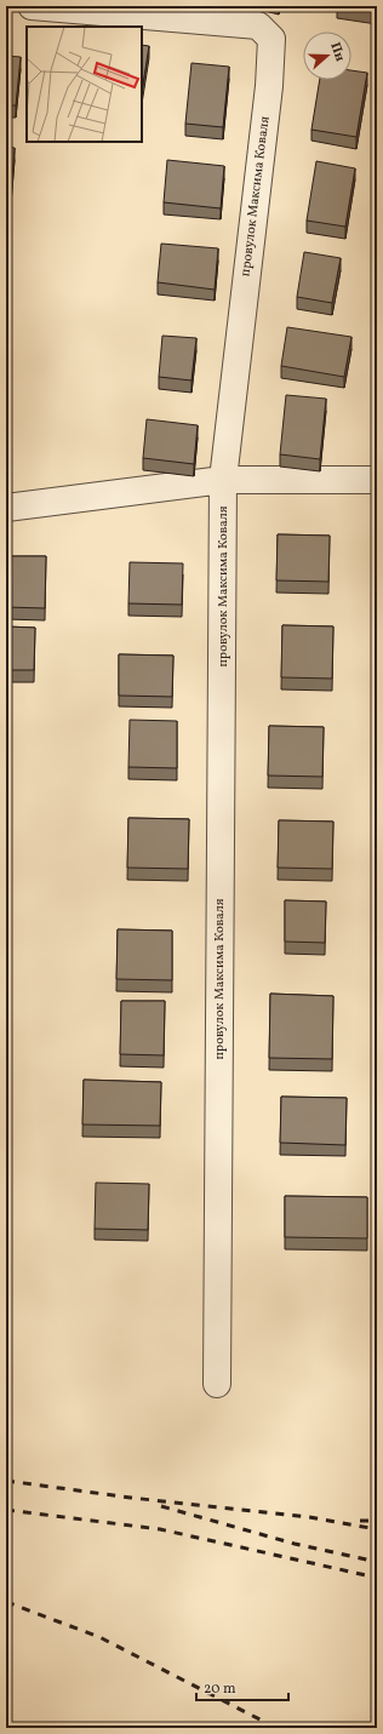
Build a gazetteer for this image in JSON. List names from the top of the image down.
{
  "streets": {
    "street": ["провулок Максима Коваля"]
  },
  "scale_bar": "20 m",
  "north": "right"
}
